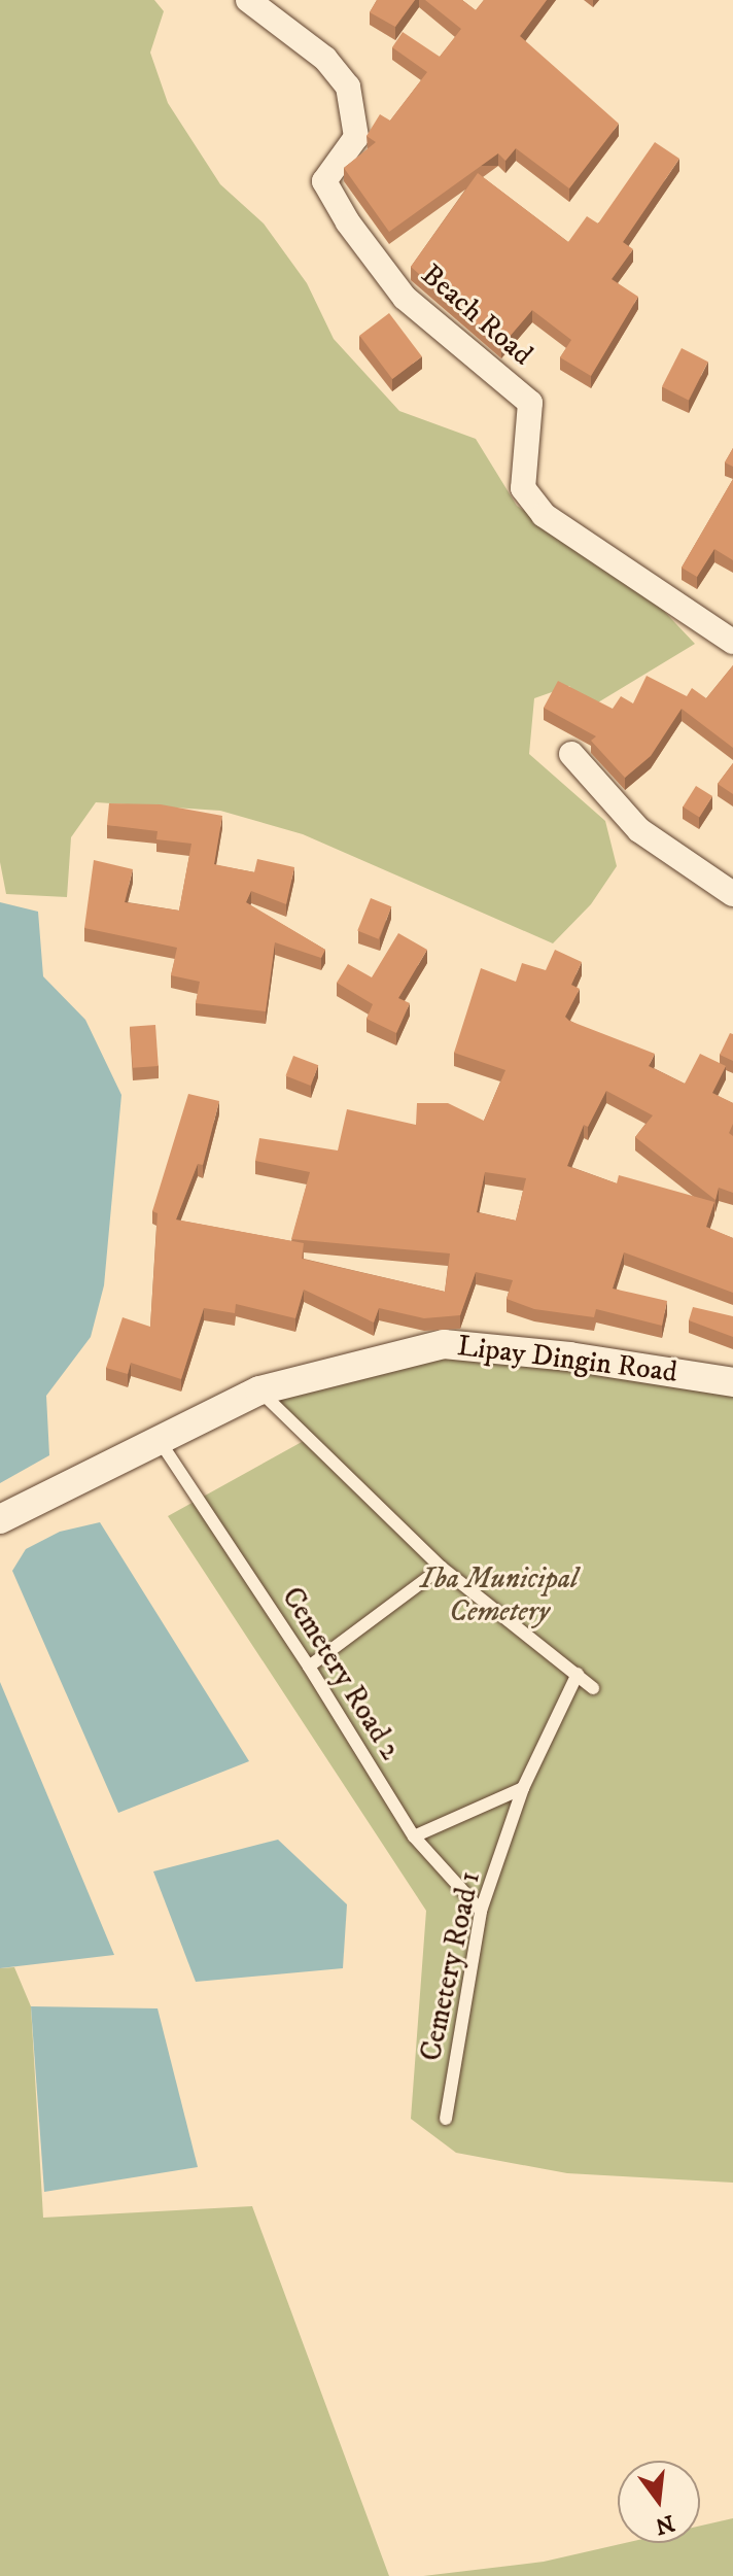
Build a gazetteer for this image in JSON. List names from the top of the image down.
{
  "streets": {
    "street": ["Beach Road", "Lipay Dingin Road"],
    "lane": ["Cemetery Road 2", "Cemetery Road 1"]
  },
  "crossings": [
    ["Lipay Dingin Road", "Cemetery Road 2"],
    ["Cemetery Road 2", "Cemetery Road 1"]
  ],
  "parks": ["Iba Municipal Cemetery"],
  "north": "bottom"
}
